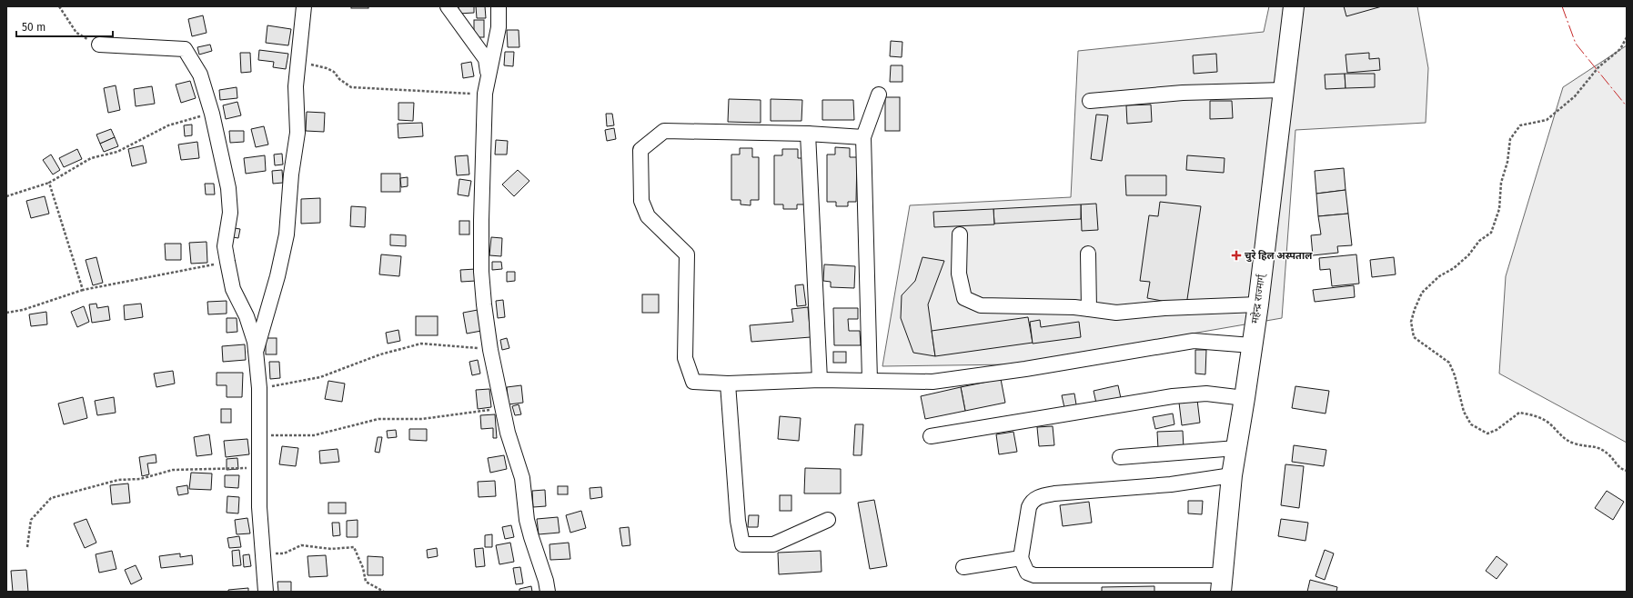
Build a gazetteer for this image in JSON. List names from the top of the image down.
{
  "streets": {
    "highway": ["महेन्द्र राज्मार्ग्"]
  },
  "places": {
    "health": ["चुरे हिल अस्पताल"]
  },
  "scale_bar": "50 m"
}
